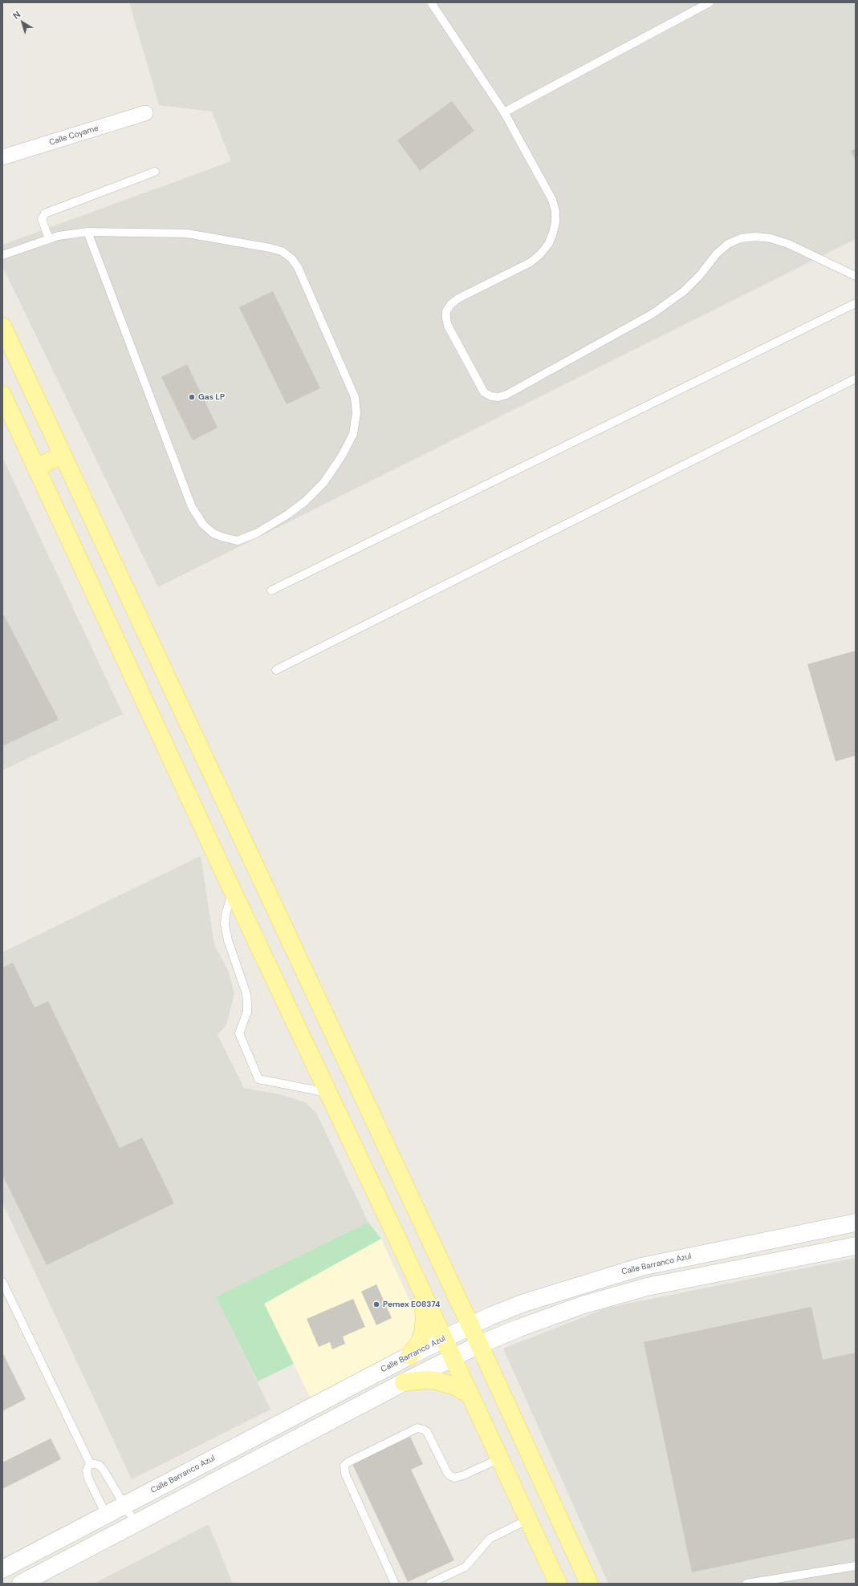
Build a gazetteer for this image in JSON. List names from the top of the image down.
{
  "streets": {
    "main road": ["Calle Barranco Azul"],
    "street": ["Calle Coyame"]
  },
  "places": ["Gas LP", "Pemex E08374"],
  "north": "top left"
}
